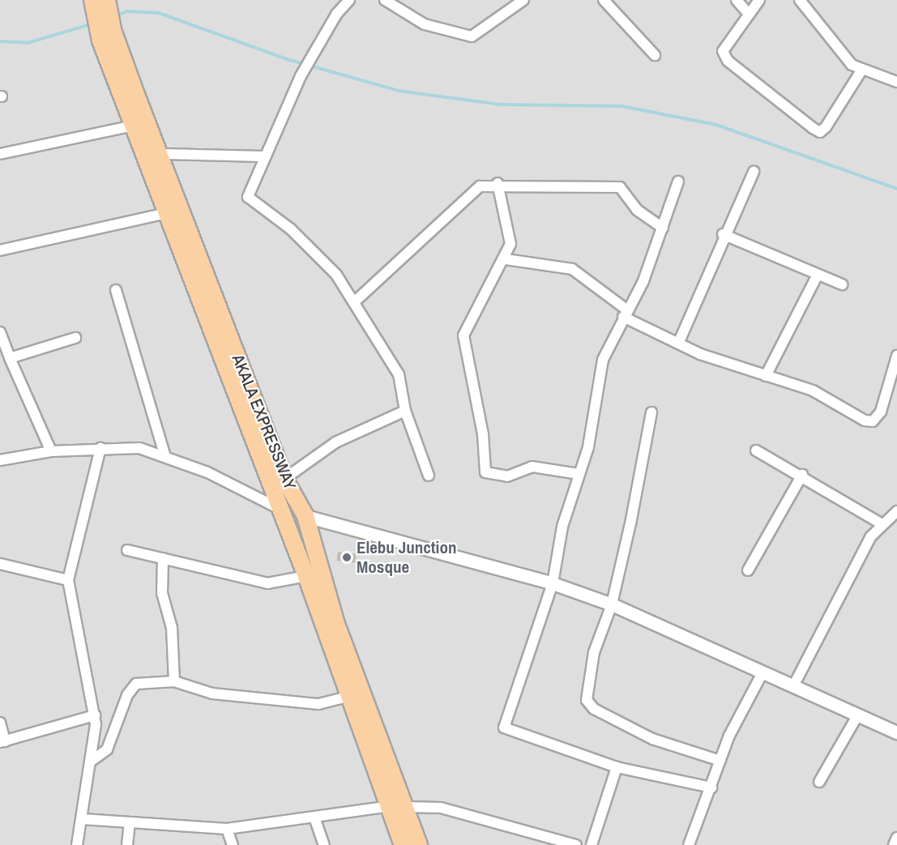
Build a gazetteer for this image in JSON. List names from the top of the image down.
{
  "streets": {
    "main road": ["AKALA EXPRESSWAY"]
  },
  "places": ["Elebu Junction Mosque"]
}
